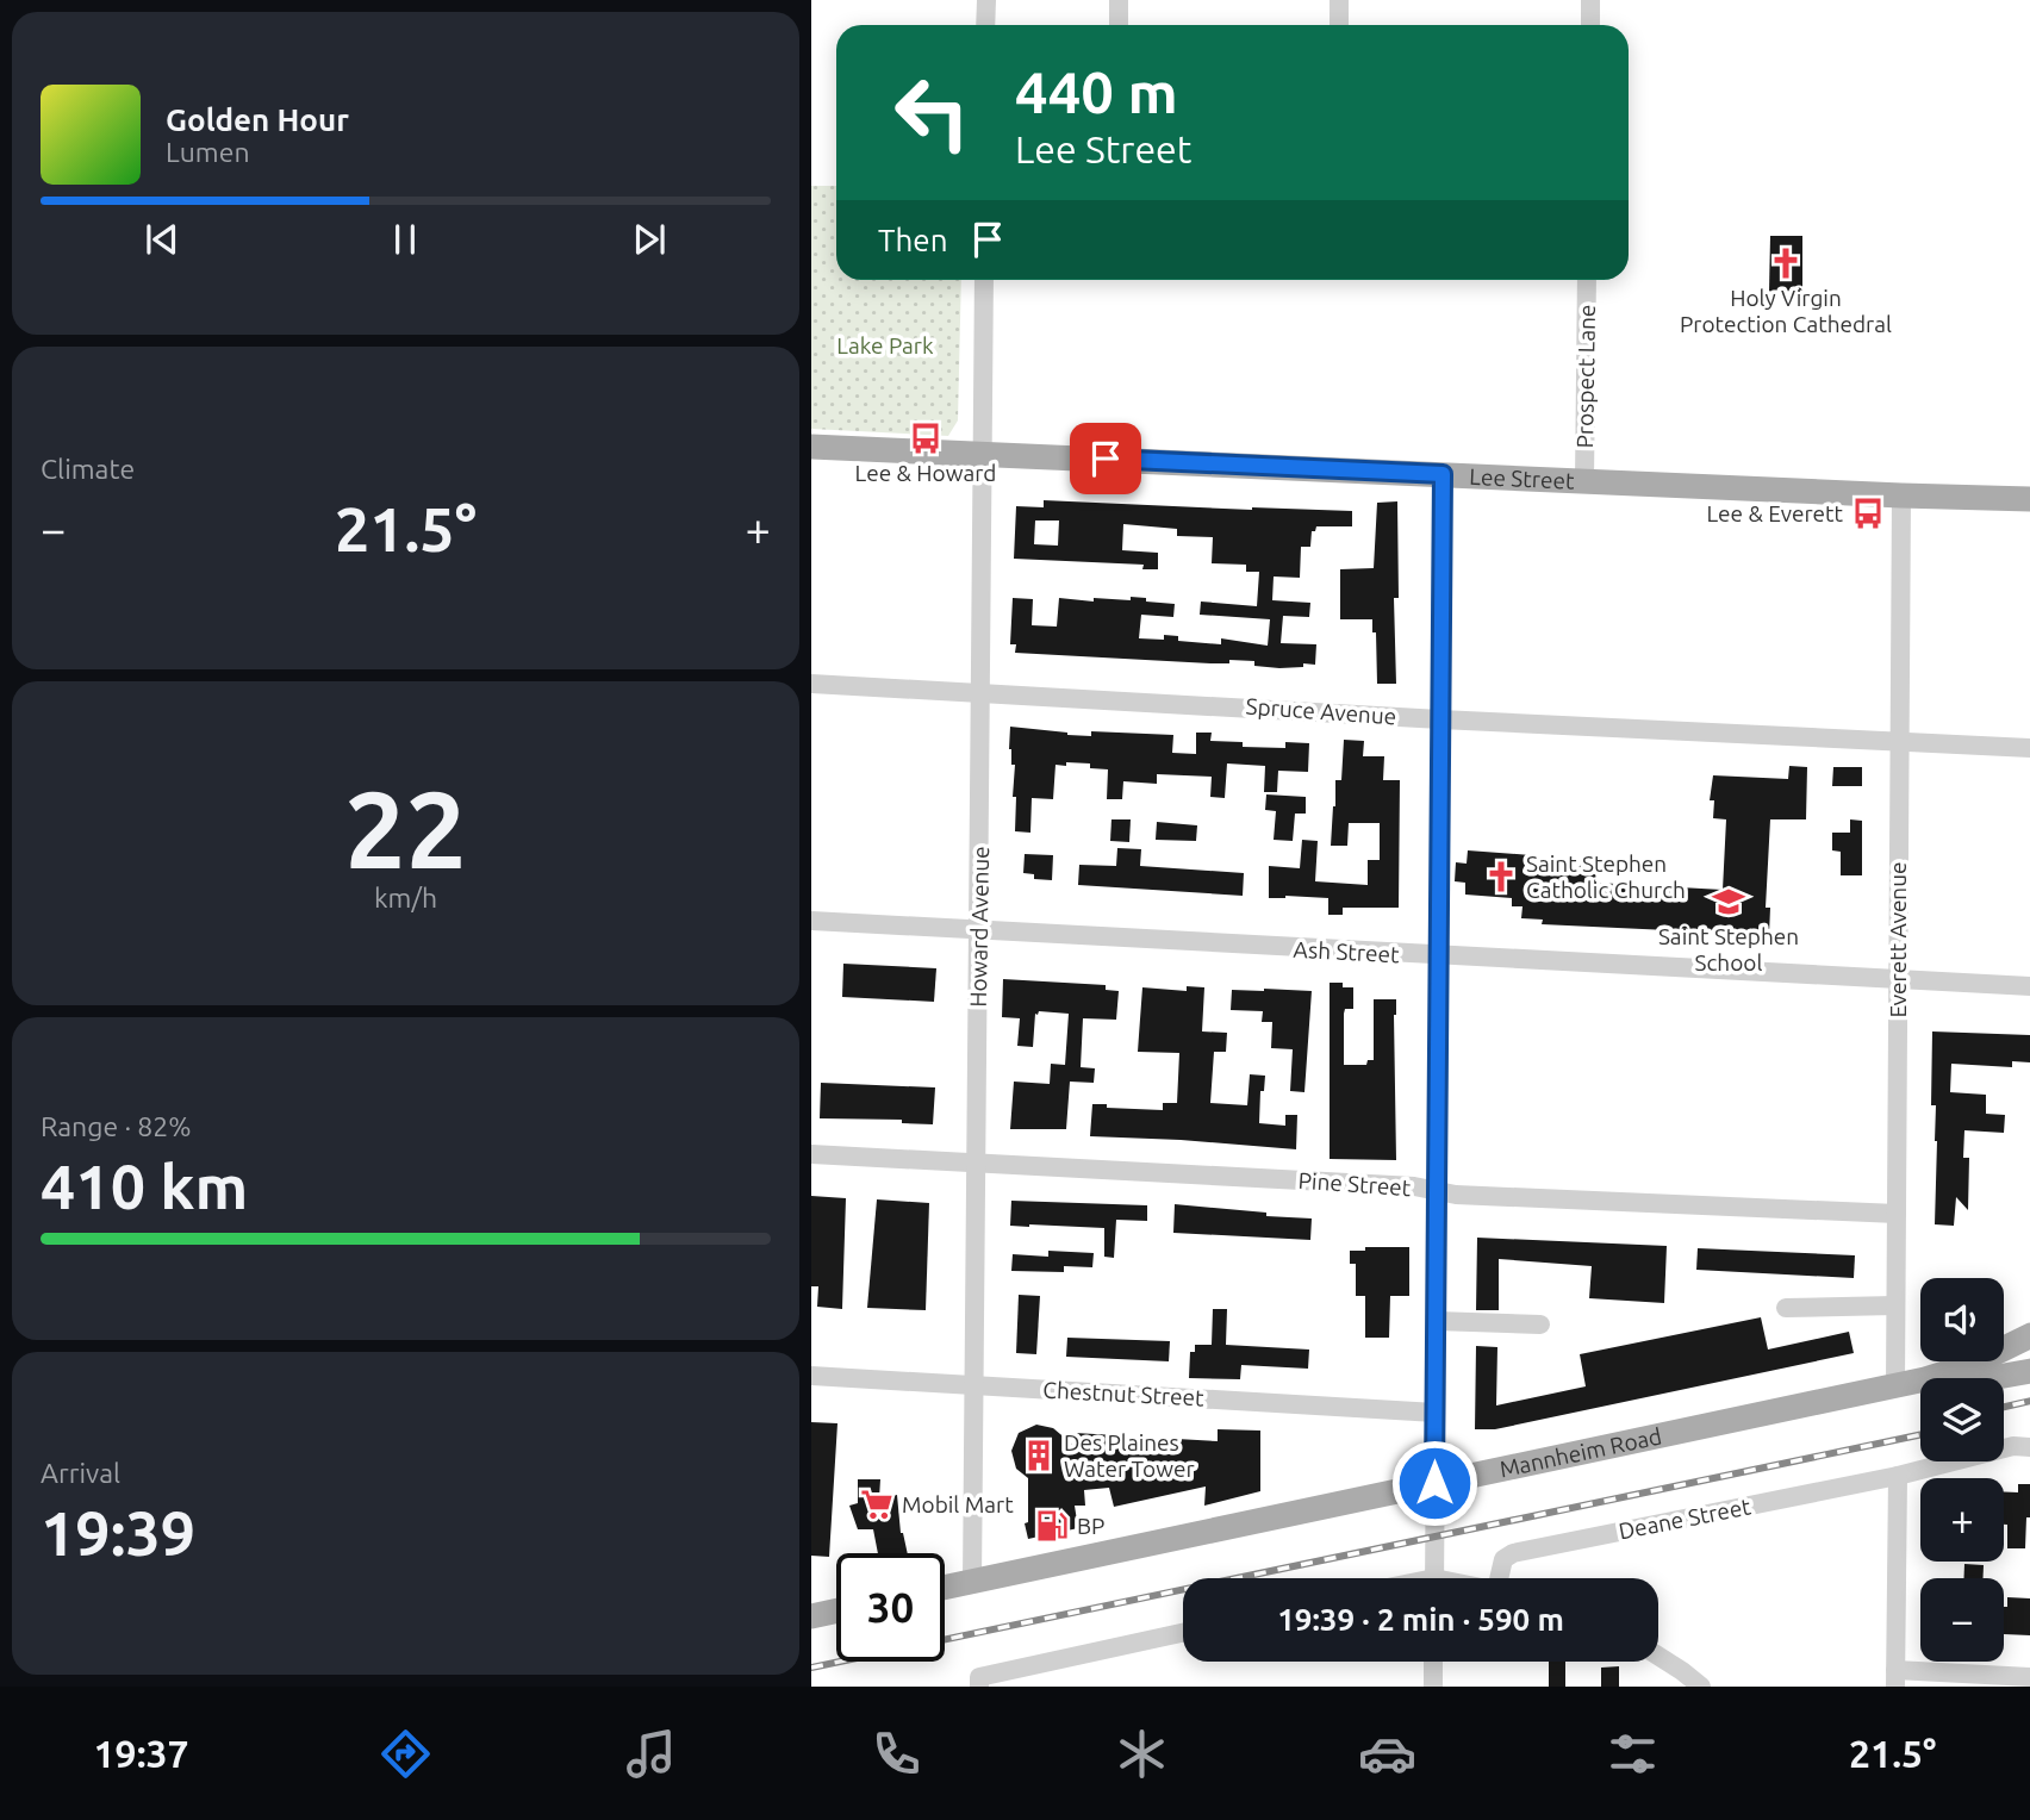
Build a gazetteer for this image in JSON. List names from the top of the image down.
{
  "streets": {
    "main road": ["Lee Street", "Mannheim Road"],
    "street": [
      "Prospect Lane",
      "Spruce Avenue",
      "Howard Avenue",
      "Everett Avenue",
      "Ash Street",
      "Pine Street",
      "Chestnut Street",
      "Deane Street"
    ]
  },
  "crossings": [
    ["Prospect Lane", "Lee Street"],
    ["Lee Street", "Howard Avenue"],
    ["Lee Street", "Everett Avenue"],
    ["Spruce Avenue", "Howard Avenue"],
    ["Spruce Avenue", "Everett Avenue"],
    ["Howard Avenue", "Ash Street"],
    ["Howard Avenue", "Pine Street"],
    ["Howard Avenue", "Chestnut Street"],
    ["Howard Avenue", "Mannheim Road"],
    ["Everett Avenue", "Ash Street"],
    ["Everett Avenue", "Pine Street"],
    ["Everett Avenue", "Mannheim Road"]
  ],
  "parks": ["Lake Park"],
  "places": {
    "church": ["Holy Virgin Protection Cathedral", "Saint Stephen Catholic Church"],
    "bus stop": ["Lee & Howard", "Lee & Everett"],
    "school or university": ["Saint Stephen School"],
    "building": ["Des Plaines Water Tower"],
    "supermarket": ["Mobil Mart"],
    "fuel station": ["BP"]
  },
  "page": {
    "turn": ["440 m", "Lee Street"],
    "song": ["Golden Hour", "Lumen"],
    "then": "Then",
    "tile": [
      "Climate",
      ["22", "km/h"],
      ["Range · 82%", "410 km"],
      ["Arrival", "19:39"]
    ],
    "heat": ["−", "21.5°", "+"],
    "map_buttons": ["+", "−"],
    "limit": "30",
    "trip": "19:39 · 2 min · 590 m",
    "tabs": ["19:37", "21.5°"]
  }
}
